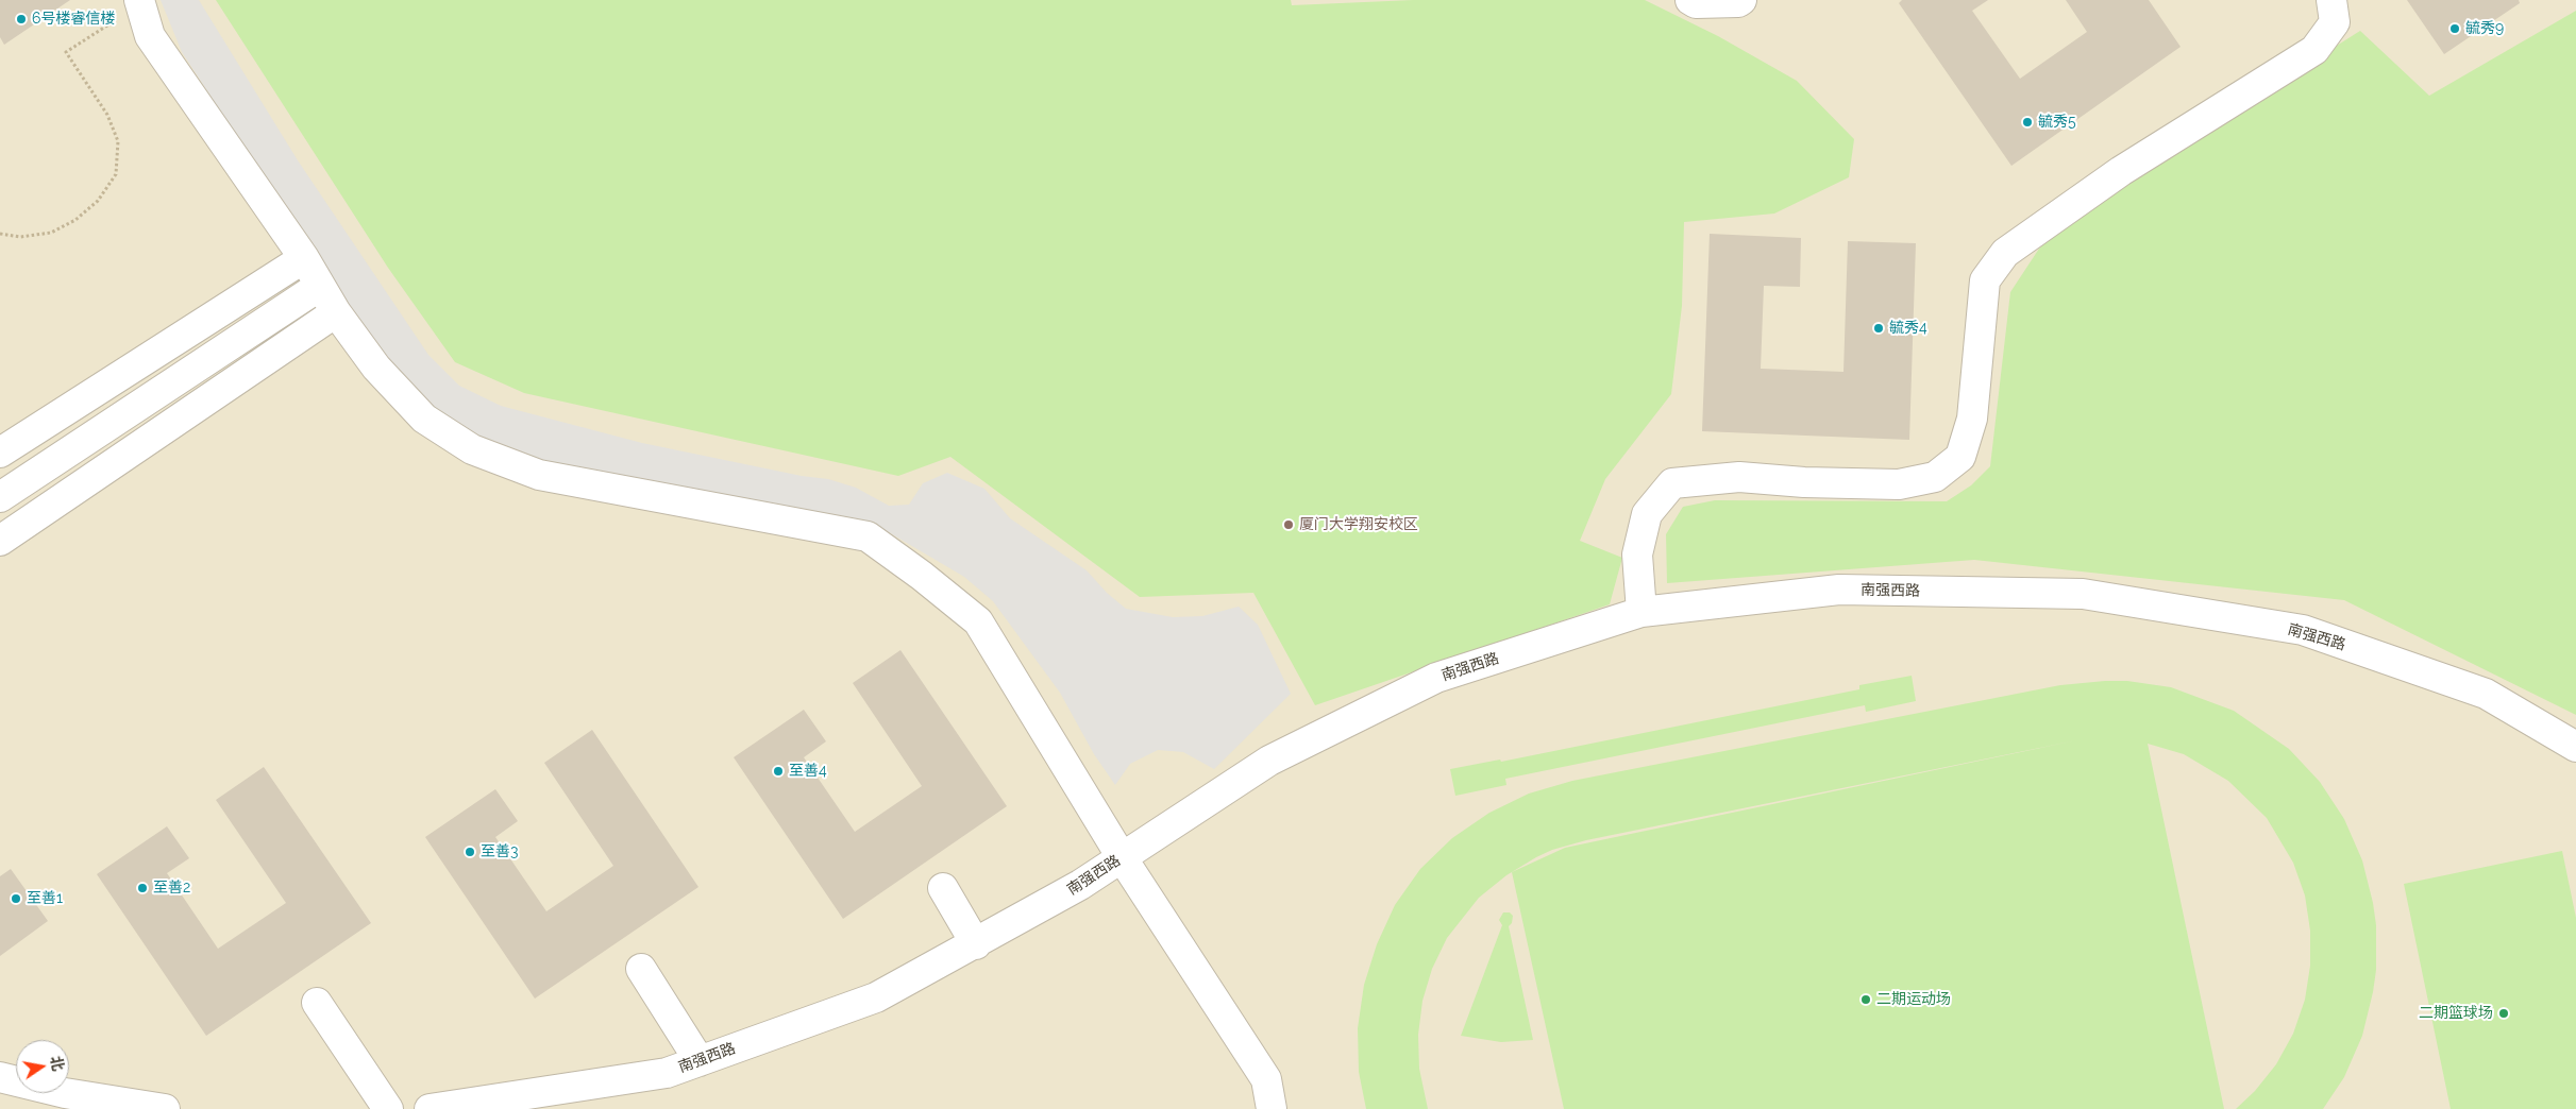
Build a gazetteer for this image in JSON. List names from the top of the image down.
{
  "streets": {
    "street": ["南强西路"]
  },
  "places": [
    "6号楼睿信楼",
    "毓秀9",
    "毓秀5",
    "毓秀4",
    "厦门大学翔安校区",
    "至善4",
    "至善3",
    "至善2",
    "至善1",
    "二期运动场",
    "二期篮球场"
  ],
  "north": "right"
}
